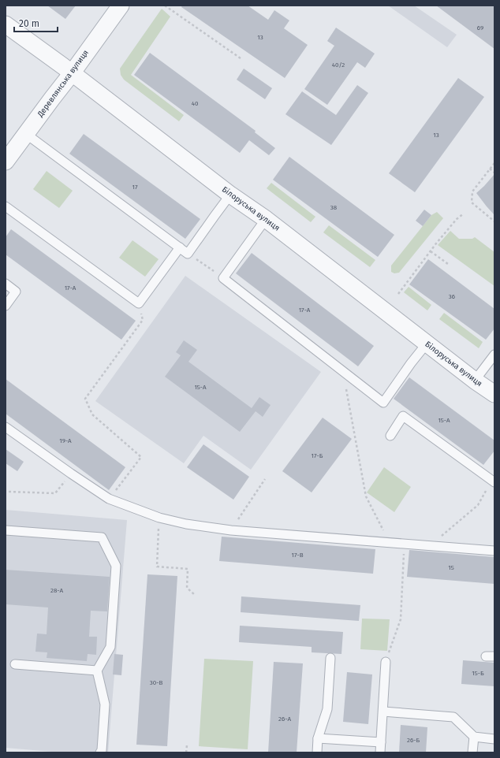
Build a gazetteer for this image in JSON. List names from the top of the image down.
{
  "streets": {
    "street": ["Деревлянська вулиця", "Білоруська вулиця"]
  },
  "crossings": [
    ["Деревлянська вулиця", "Білоруська вулиця"]
  ],
  "house_numbers": [
    "69",
    "13",
    "40/2",
    "40",
    "13",
    "17",
    "38",
    "17-А",
    "36",
    "17-А",
    "15-А",
    "15-А",
    "19-А",
    "17-Б",
    "17-В",
    "15",
    "28-А",
    "15-Б",
    "30-В",
    "26-А",
    "26-Б"
  ],
  "scale_bar": "20 m"
}
